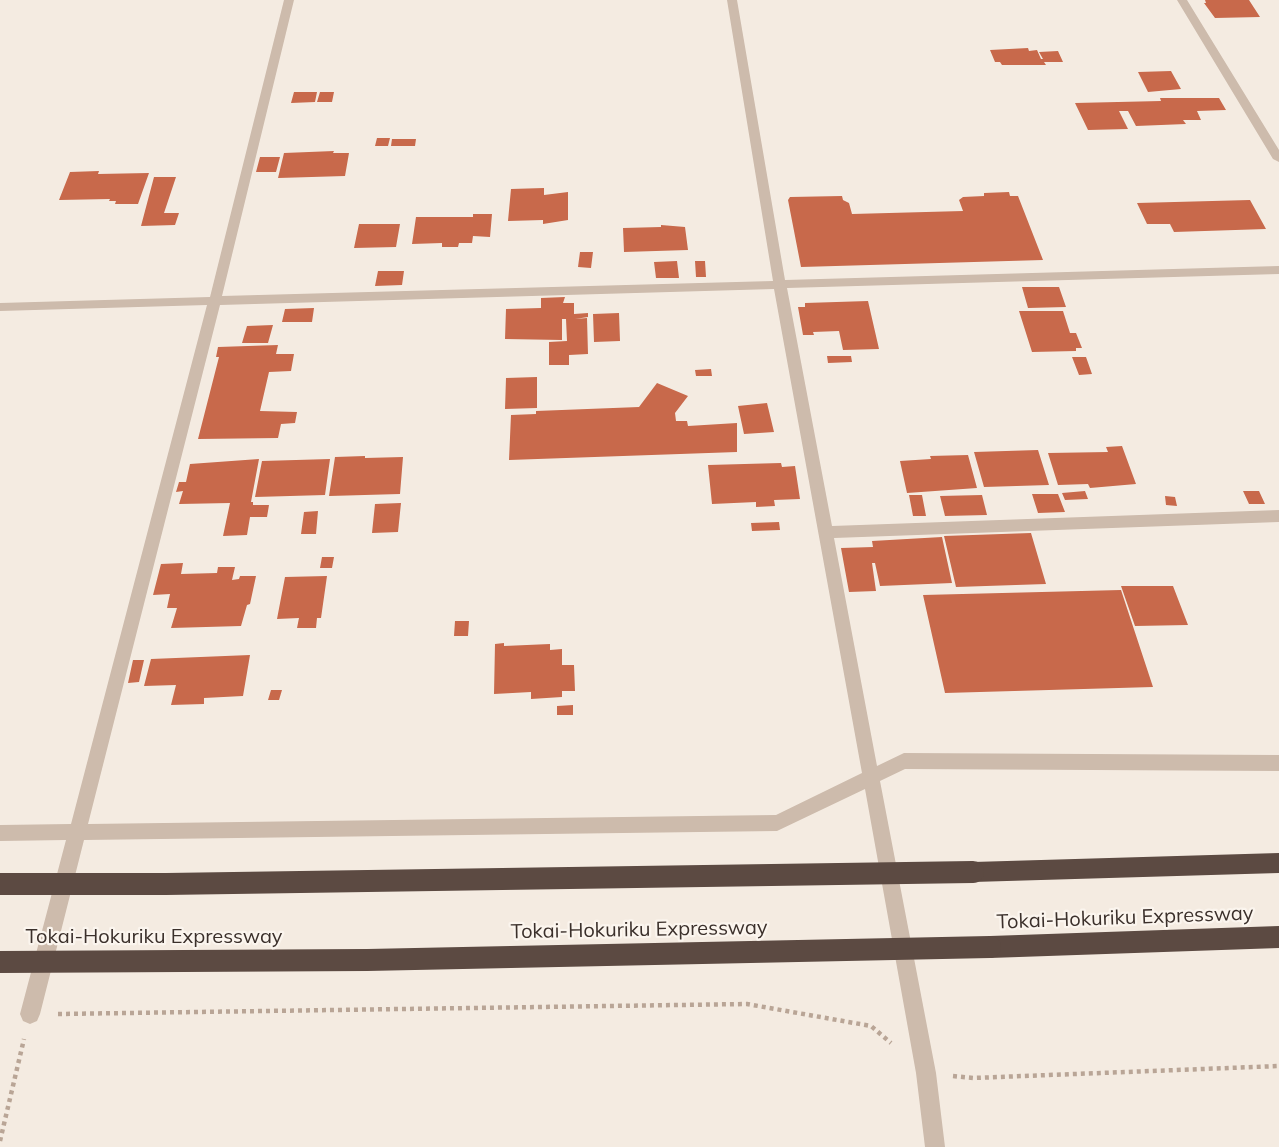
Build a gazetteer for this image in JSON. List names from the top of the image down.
{
  "streets": {
    "highway": ["Tokai-Hokuriku Expressway"]
  }
}
